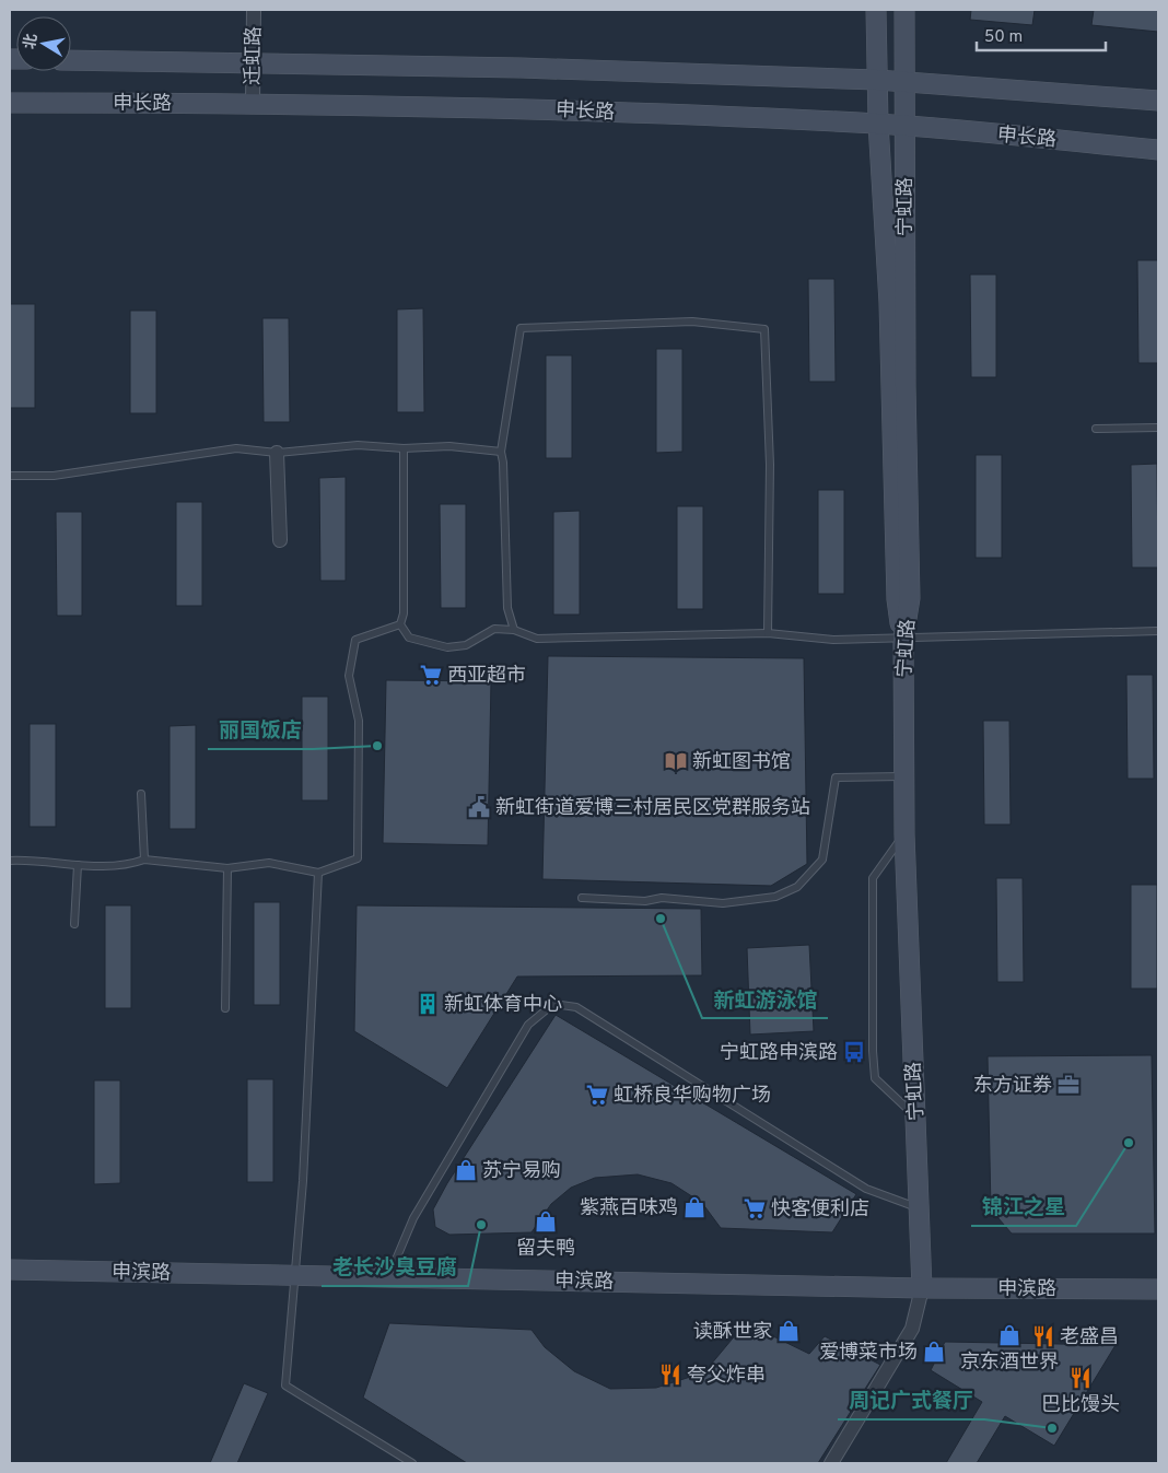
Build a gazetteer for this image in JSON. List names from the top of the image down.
{
  "streets": {
    "main road": ["申长路", "宁虹路", "申滨路"],
    "street": ["迁虹路"]
  },
  "crossings": [
    ["迁虹路", "申长路"],
    ["申长路", "宁虹路"],
    ["宁虹路", "申滨路"]
  ],
  "places": {
    "supermarket": ["西亚超市", "虹桥良华购物广场", "快客便利店"],
    "other": [
      "丽国饭店",
      "新虹游泳馆",
      "锦江之星",
      "老长沙臭豆腐",
      "周记广式餐厅"
    ],
    "library": ["新虹图书馆"],
    "public building": ["新虹街道爱博三村居民区党群服务站"],
    "building": ["新虹体育中心"],
    "bus stop": ["宁虹路申滨路"],
    "office": ["东方证券"],
    "shop": [
      "苏宁易购",
      "紫燕百味鸡",
      "留夫鸭",
      "读酥世家",
      "京东酒世界",
      "爱博菜市场"
    ],
    "restaurant": ["老盛昌", "夸父炸串", "巴比馒头"]
  },
  "scale_bar": "50 m",
  "north": "left"
}
